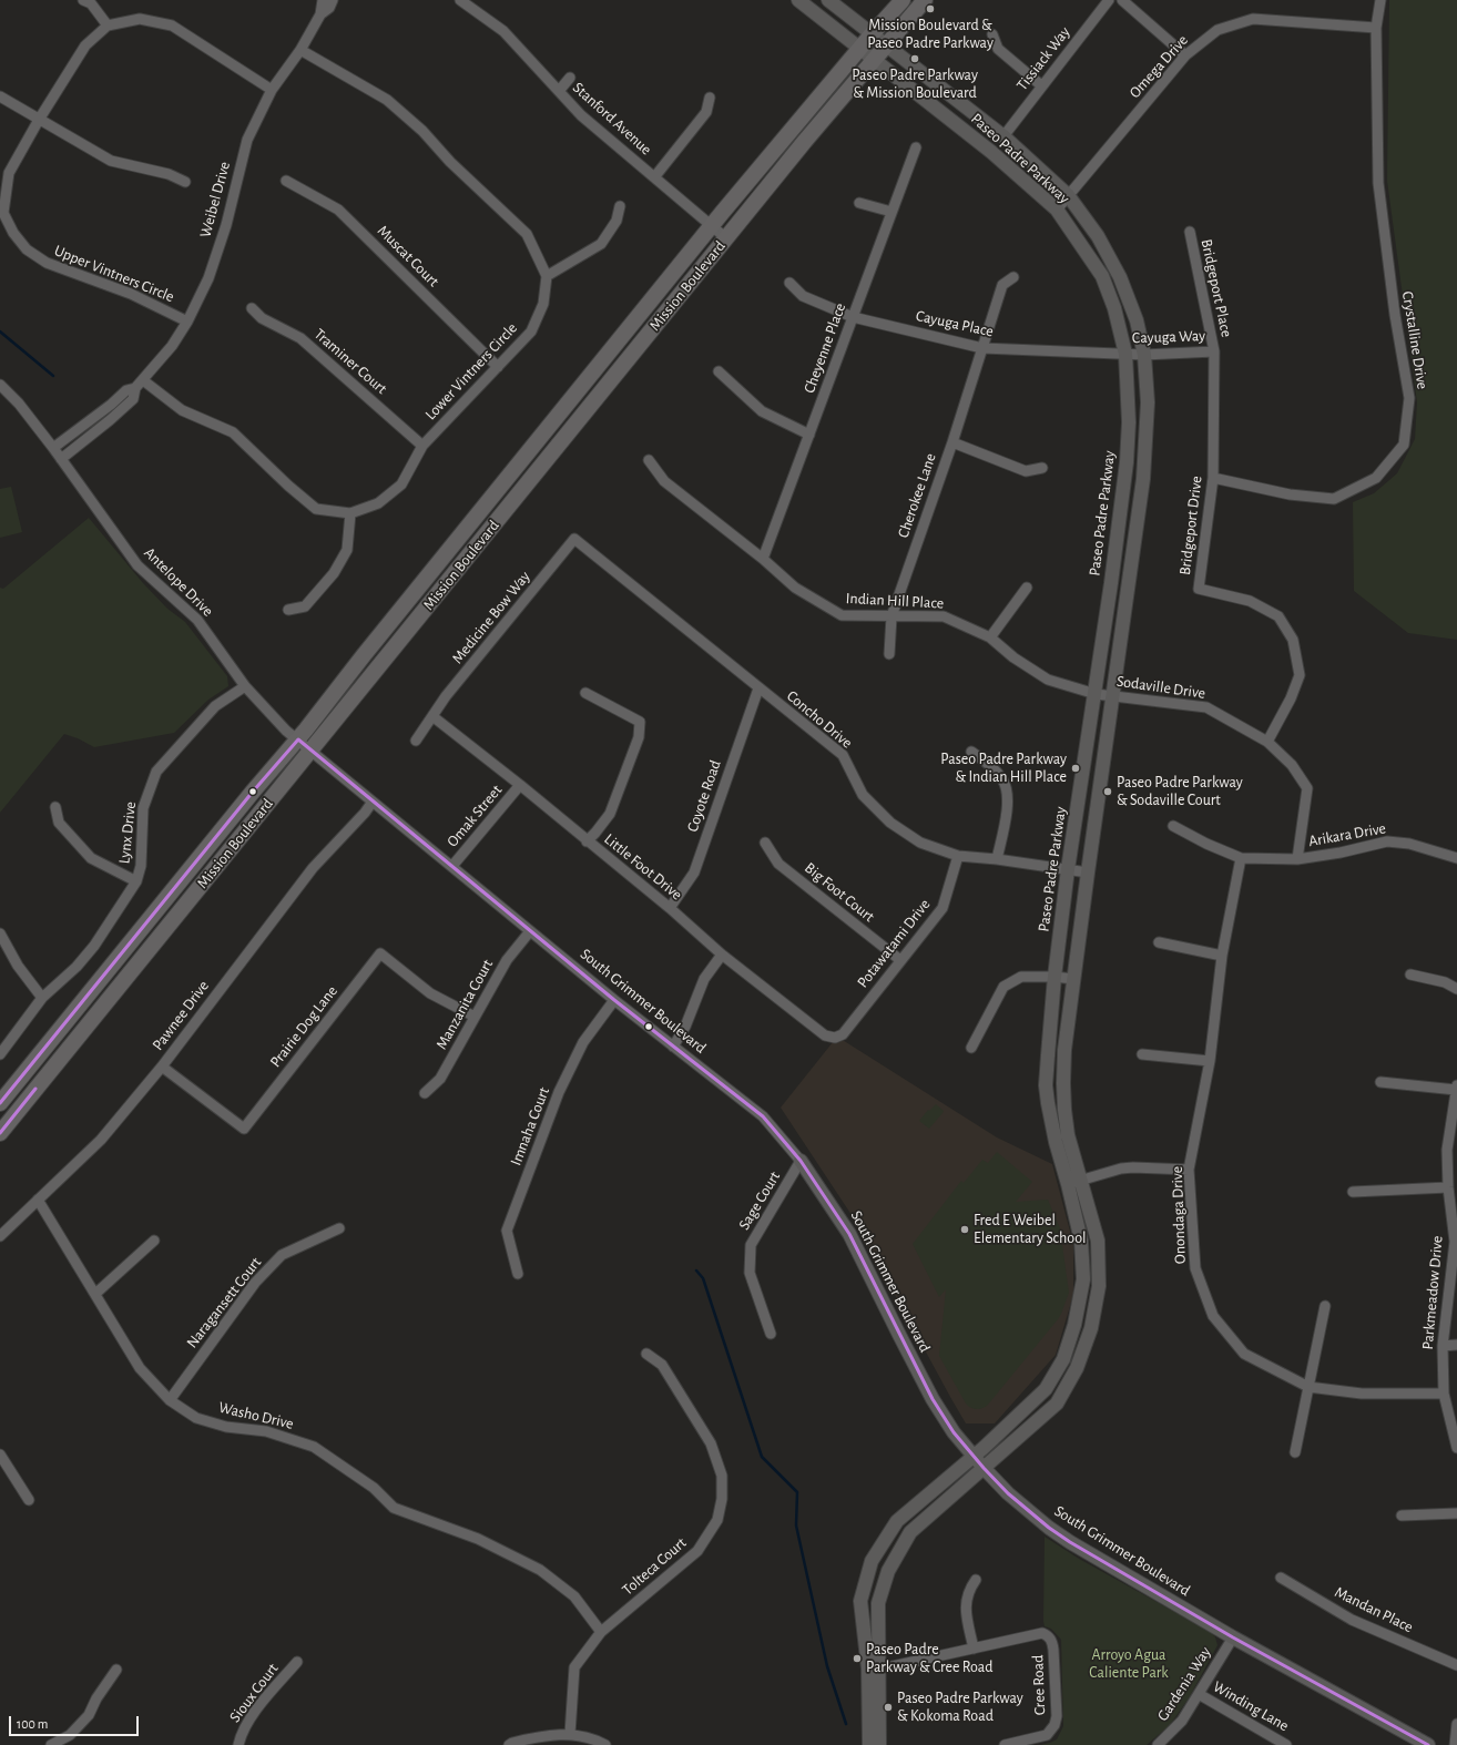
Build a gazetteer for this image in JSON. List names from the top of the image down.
{
  "streets": {
    "main road": ["Paseo Padre Parkway", "Mission Boulevard", "South Grimmer Boulevard"],
    "street": [
      "Tissiack Way",
      "Omega Drive",
      "Stanford Avenue",
      "Weibel Drive",
      "Muscat Court",
      "Upper Vintners Circle",
      "Bridgeport Place",
      "Cayuga Place",
      "Cayuga Way",
      "Crystalline Drive",
      "Cheyenne Place",
      "Traminer Court",
      "Lower Vintners Circle",
      "Cherokee Lane",
      "Bridgeport Drive",
      "Antelope Drive",
      "Indian Hill Place",
      "Medicine Bow Way",
      "Sodaville Drive",
      "Concho Drive",
      "Coyote Road",
      "Omak Street",
      "Lynx Drive",
      "Arikara Drive",
      "Little Foot Drive",
      "Big Foot Court",
      "Potawatami Drive",
      "Manzanita Court",
      "Pawnee Drive",
      "Prairie Dog Lane",
      "Imnaha Court",
      "Sage Court",
      "Onondaga Drive",
      "Parkmeadow Drive",
      "Naragansett Court",
      "Washo Drive",
      "Tolteca Court",
      "Mandan Place",
      "Gardenia Way",
      "Cree Road",
      "Sioux Court",
      "Winding Lane"
    ]
  },
  "crossings": [
    ["Tissiack Way", "Paseo Padre Parkway"],
    ["Omega Drive", "Paseo Padre Parkway"],
    ["Omega Drive", "Crystalline Drive"],
    ["Stanford Avenue", "Mission Boulevard"],
    ["Paseo Padre Parkway", "Mission Boulevard"],
    ["Paseo Padre Parkway", "Cayuga Place"],
    ["Paseo Padre Parkway", "Cayuga Way"],
    ["Paseo Padre Parkway", "Indian Hill Place"],
    ["Paseo Padre Parkway", "Sodaville Drive"],
    ["Paseo Padre Parkway", "Concho Drive"],
    ["Paseo Padre Parkway", "South Grimmer Boulevard"],
    ["Paseo Padre Parkway", "Cree Road"],
    ["Weibel Drive", "Upper Vintners Circle"],
    ["Weibel Drive", "Lower Vintners Circle"],
    ["Weibel Drive", "Antelope Drive"],
    ["Muscat Court", "Lower Vintners Circle"],
    ["Mission Boulevard", "Antelope Drive"],
    ["Mission Boulevard", "South Grimmer Boulevard"],
    ["Bridgeport Place", "Cayuga Way"],
    ["Bridgeport Place", "Bridgeport Drive"],
    ["Cayuga Place", "Cayuga Way"],
    ["Cayuga Place", "Cheyenne Place"],
    ["Cayuga Place", "Cherokee Lane"],
    ["Cayuga Way", "Bridgeport Drive"],
    ["Crystalline Drive", "Bridgeport Drive"],
    ["Cheyenne Place", "Indian Hill Place"],
    ["Traminer Court", "Lower Vintners Circle"],
    ["Cherokee Lane", "Indian Hill Place"],
    ["Bridgeport Drive", "Sodaville Drive"],
    ["Antelope Drive", "Lynx Drive"],
    ["Antelope Drive", "South Grimmer Boulevard"],
    ["Indian Hill Place", "Sodaville Drive"],
    ["Medicine Bow Way", "Concho Drive"],
    ["Medicine Bow Way", "Little Foot Drive"],
    ["Sodaville Drive", "Arikara Drive"],
    ["Concho Drive", "Coyote Road"],
    ["Concho Drive", "Potawatami Drive"],
    ["Coyote Road", "Little Foot Drive"],
    ["Omak Street", "Little Foot Drive"],
    ["Omak Street", "South Grimmer Boulevard"],
    ["Arikara Drive", "Onondaga Drive"],
    ["Little Foot Drive", "Potawatami Drive"],
    ["Big Foot Court", "Potawatami Drive"],
    ["South Grimmer Boulevard", "Manzanita Court"],
    ["South Grimmer Boulevard", "Pawnee Drive"],
    ["South Grimmer Boulevard", "Imnaha Court"],
    ["South Grimmer Boulevard", "Sage Court"],
    ["South Grimmer Boulevard", "Gardenia Way"],
    ["Manzanita Court", "Prairie Dog Lane"],
    ["Pawnee Drive", "Prairie Dog Lane"],
    ["Pawnee Drive", "Washo Drive"],
    ["Onondaga Drive", "Parkmeadow Drive"],
    ["Naragansett Court", "Washo Drive"],
    ["Washo Drive", "Tolteca Court"],
    ["Gardenia Way", "Winding Lane"]
  ],
  "parks": ["Arroyo Agua Caliente Park"],
  "places": [
    "Mission Boulevard & Paseo Padre Parkway",
    "Paseo Padre Parkway & Mission Boulevard",
    "Paseo Padre Parkway & Indian Hill Place",
    "Paseo Padre Parkway & Sodaville Court",
    "Fred E Weibel Elementary School",
    "Paseo Padre Parkway & Cree Road",
    "Paseo Padre Parkway & Kokoma Road"
  ],
  "scale_bar": "100 m"
}
